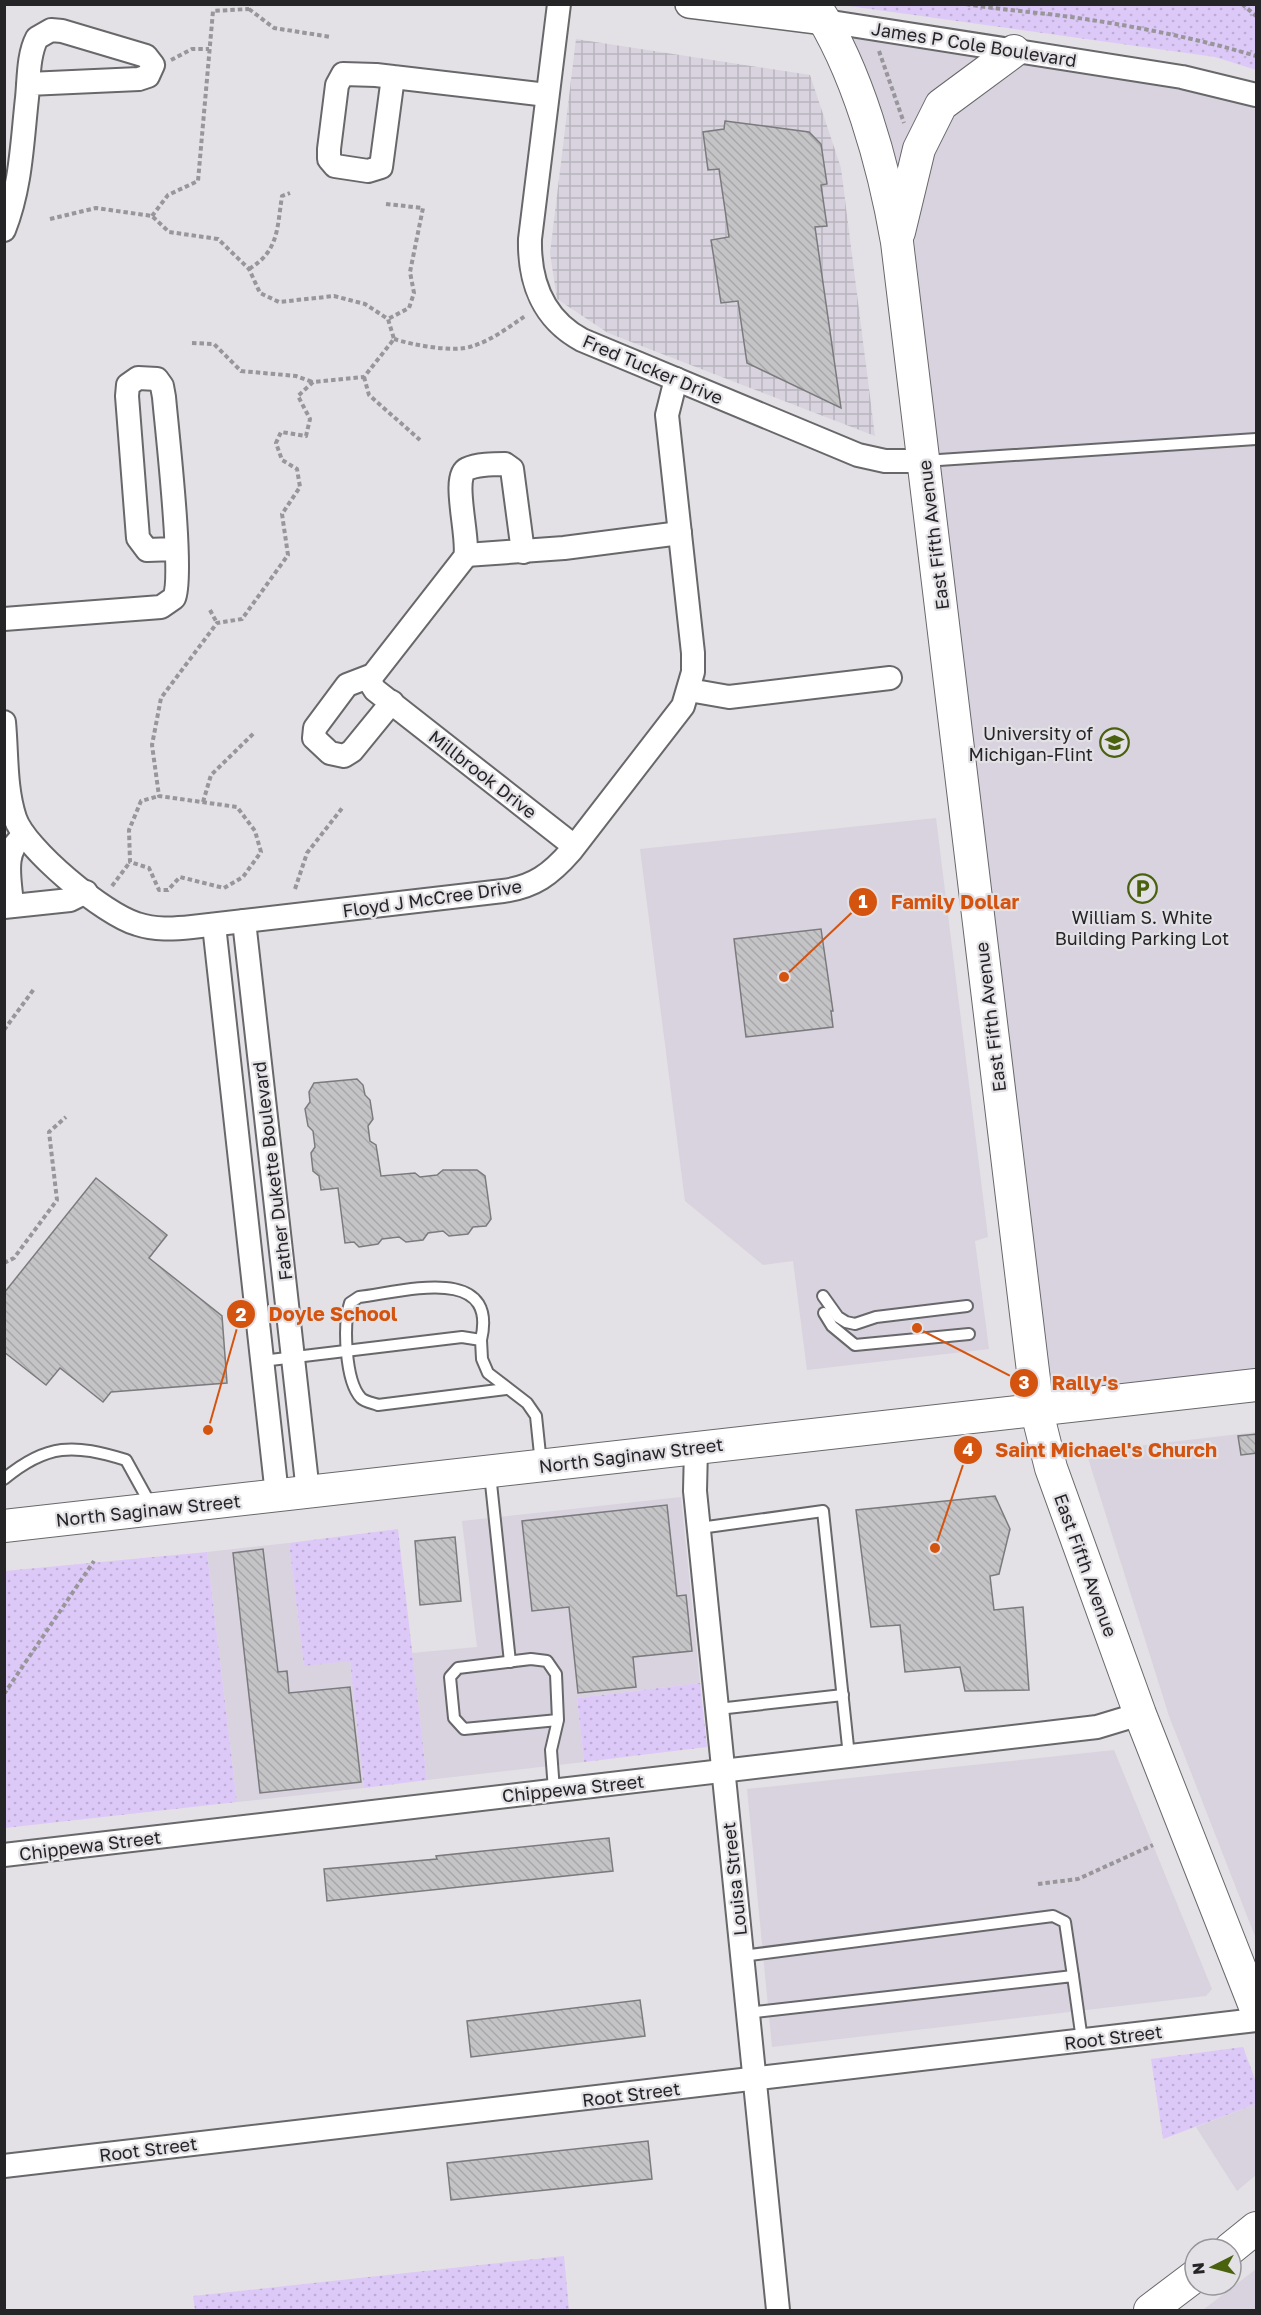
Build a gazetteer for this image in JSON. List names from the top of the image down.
{
  "streets": {
    "main road": ["East Fifth Avenue", "North Saginaw Street"],
    "street": [
      "James P Cole Boulevard",
      "Fred Tucker Drive",
      "Millbrook Drive",
      "Floyd J McCree Drive",
      "Father Dukette Boulevard",
      "Chippewa Street",
      "Louisa Street",
      "Root Street"
    ]
  },
  "crossings": [
    ["James P Cole Boulevard", "East Fifth Avenue"],
    ["Fred Tucker Drive", "East Fifth Avenue"],
    ["Fred Tucker Drive", "Floyd J McCree Drive"],
    ["East Fifth Avenue", "North Saginaw Street"],
    ["East Fifth Avenue", "Chippewa Street"],
    ["Millbrook Drive", "Floyd J McCree Drive"],
    ["Floyd J McCree Drive", "Father Dukette Boulevard"],
    ["Father Dukette Boulevard", "North Saginaw Street"],
    ["North Saginaw Street", "Louisa Street"],
    ["Chippewa Street", "Louisa Street"],
    ["Louisa Street", "Root Street"]
  ],
  "places": {
    "school or university": ["University of Michigan-Flint"],
    "parking": ["William S. White Building Parking Lot"],
    "other": [
      "Family Dollar",
      "Rally's",
      "Doyle School",
      "Saint Michael's Church"
    ]
  },
  "north": "left"
}
